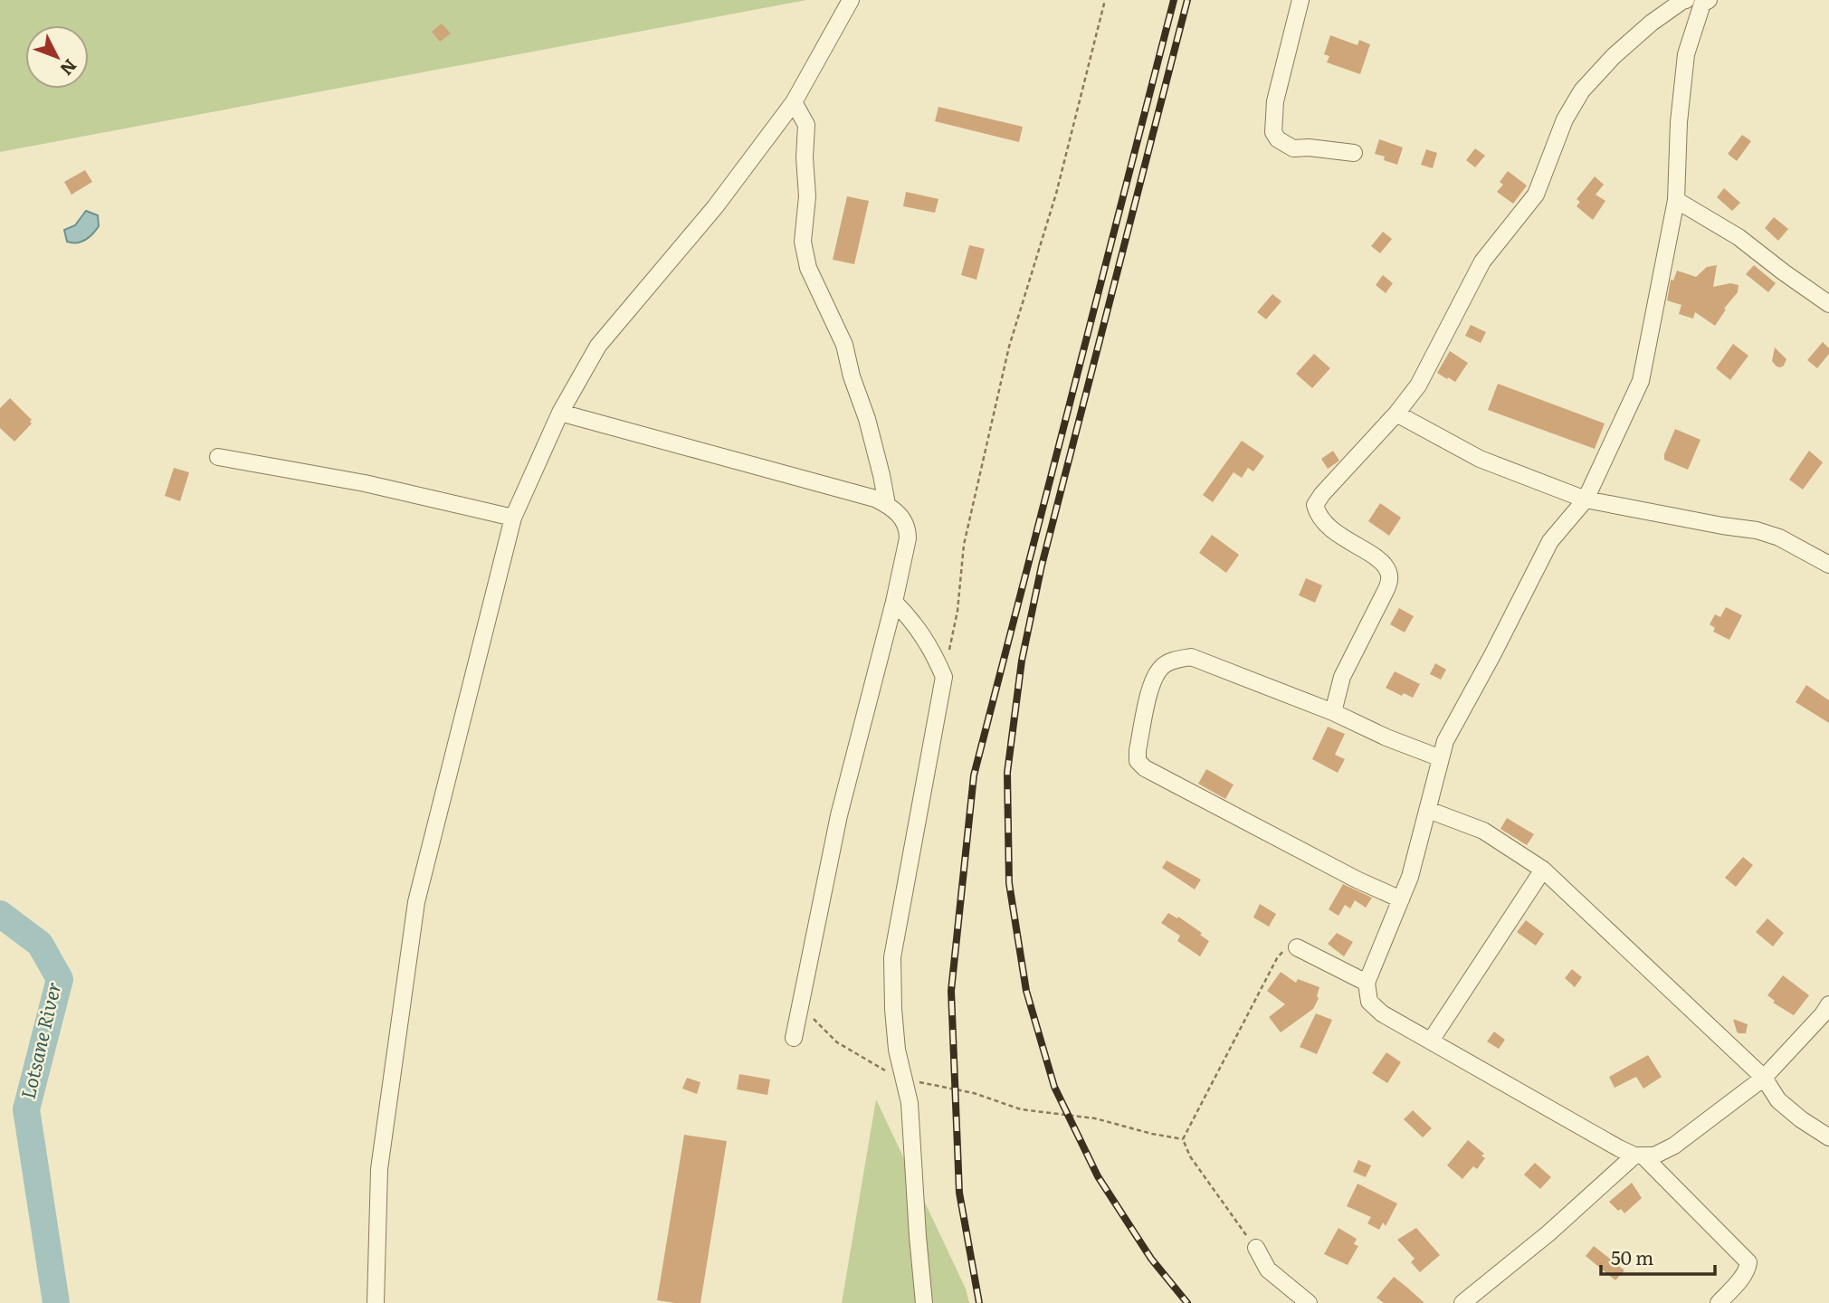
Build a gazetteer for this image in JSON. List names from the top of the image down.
{
  "water": ["Lotsane River"],
  "scale_bar": "50 m",
  "north": "bottom right"
}
